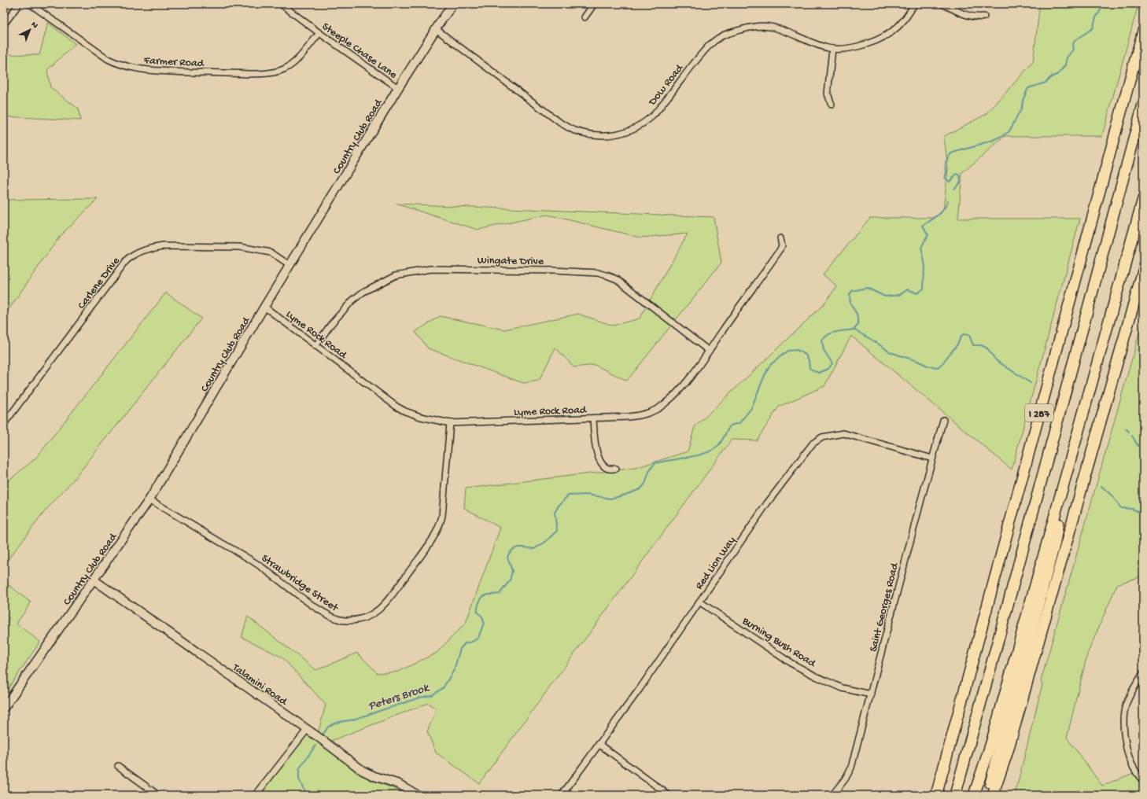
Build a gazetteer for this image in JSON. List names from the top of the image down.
{
  "streets": {
    "highway": ["I 287"],
    "street": [
      "Steeple Chase Lane",
      "Farmer Road",
      "Dow Road",
      "Country Club Road",
      "Wingate Drive",
      "Carlene Drive",
      "Lyme Rock Road",
      "Red Lion Way",
      "Strawbridge Street",
      "Saint Georges Road",
      "Burning Bush Road",
      "Talamini Road"
    ]
  },
  "crossings": [
    ["Steeple Chase Lane", "Farmer Road"],
    ["Steeple Chase Lane", "Country Club Road"],
    ["Dow Road", "Country Club Road"],
    ["Country Club Road", "Carlene Drive"],
    ["Country Club Road", "Lyme Rock Road"],
    ["Country Club Road", "Strawbridge Street"],
    ["Country Club Road", "Talamini Road"],
    ["Wingate Drive", "Lyme Rock Road"],
    ["Lyme Rock Road", "Strawbridge Street"],
    ["Red Lion Way", "Saint Georges Road"],
    ["Red Lion Way", "Burning Bush Road"],
    ["Saint Georges Road", "Burning Bush Road"]
  ],
  "water": ["Peters Brook"],
  "north": "top right"
}
